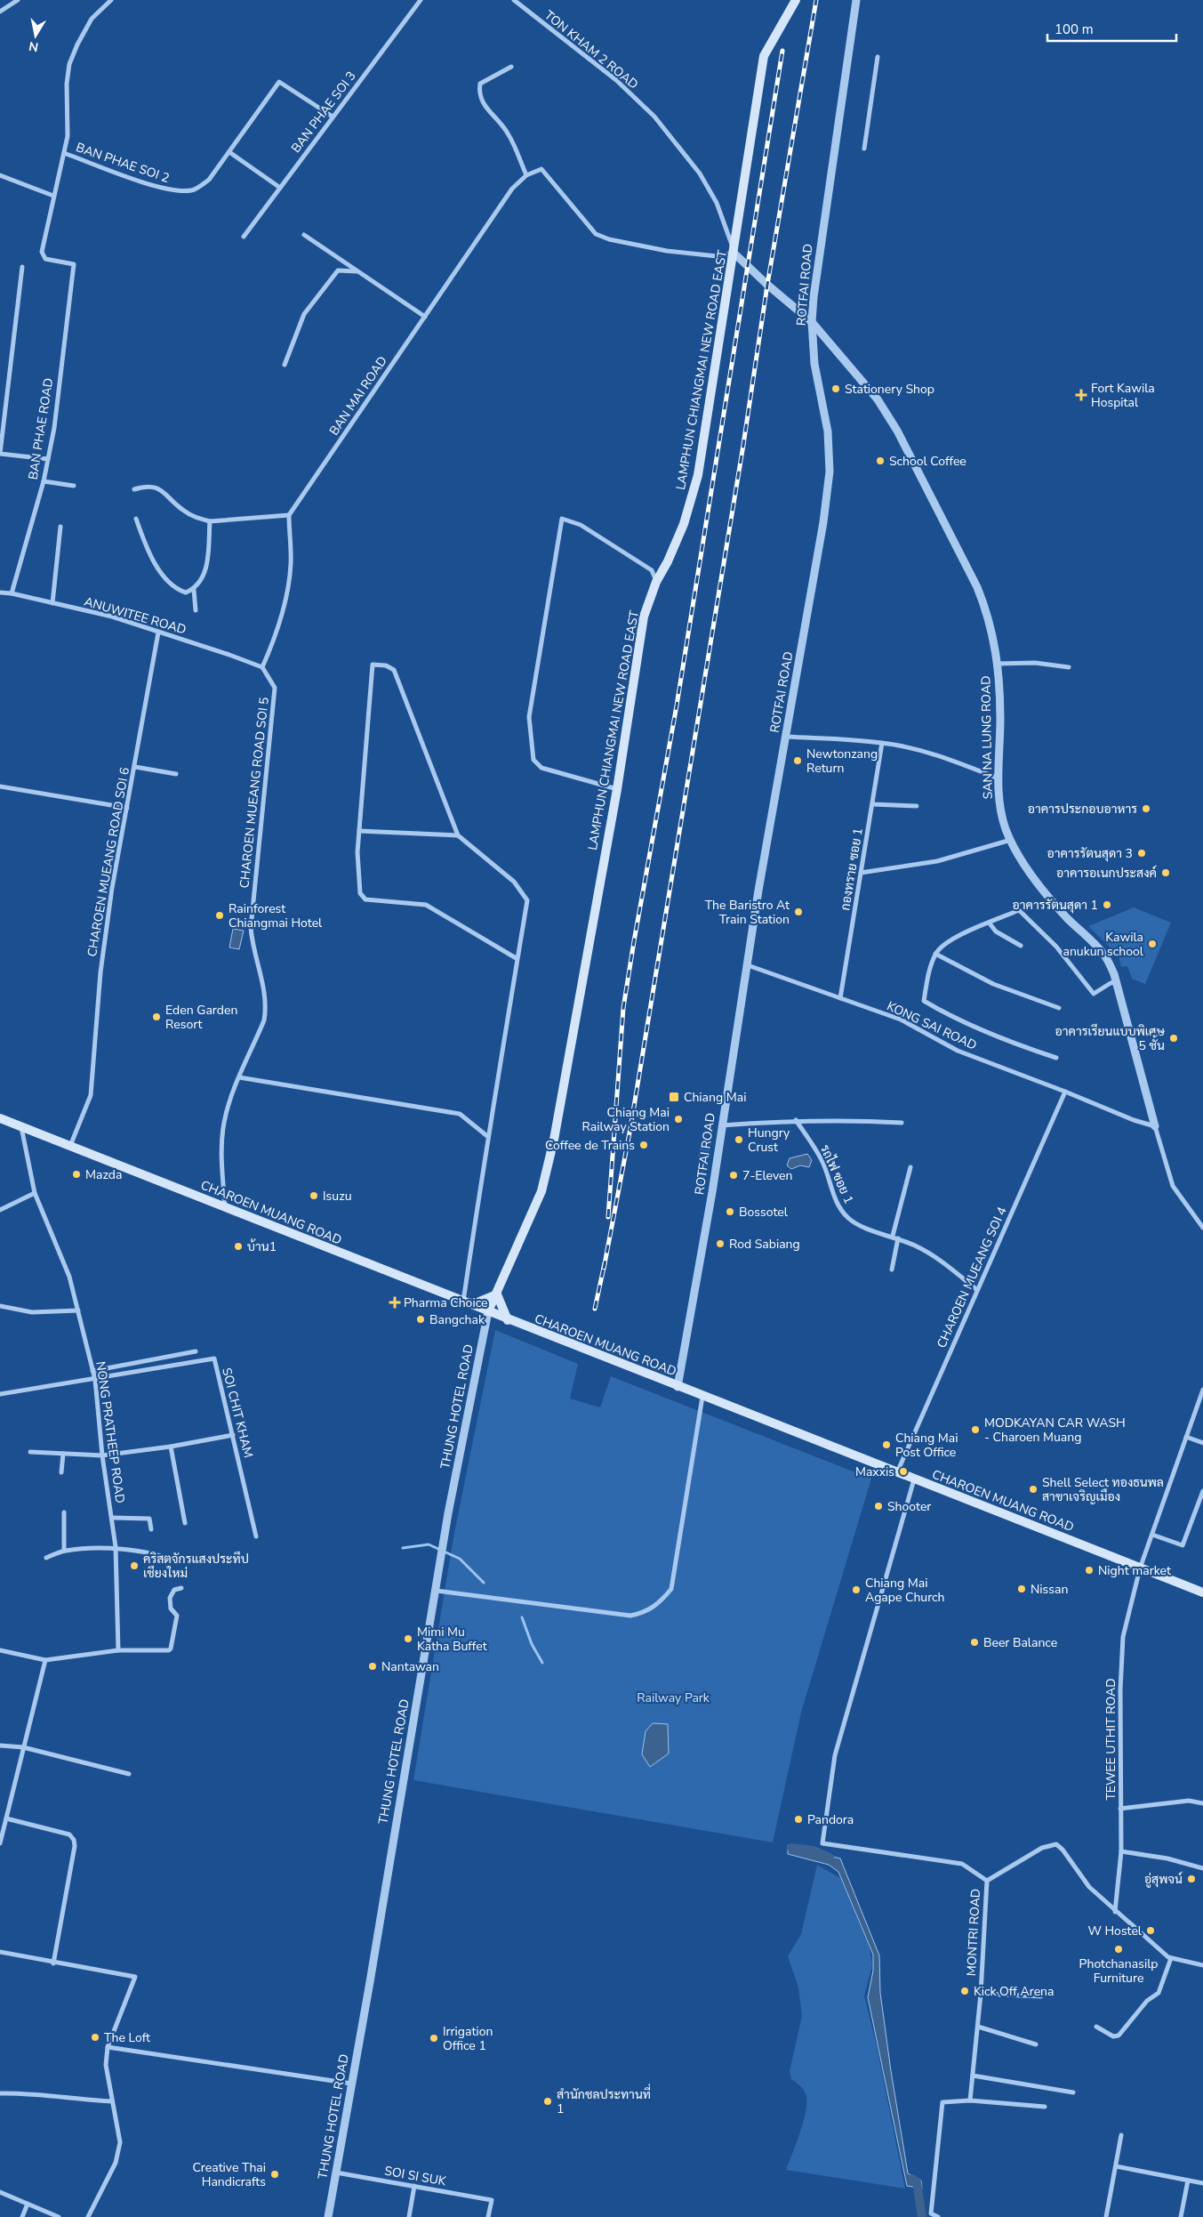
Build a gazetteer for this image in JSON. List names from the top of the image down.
{
  "streets": {
    "main road": ["LAMPHUN CHIANGMAI NEW ROAD EAST", "CHAROEN MUANG ROAD"],
    "street": [
      "TON KHAM 2 ROAD",
      "BAN PHAE SOI 3",
      "BAN PHAE SOI 2",
      "ROTFAI ROAD",
      "BAN MAI ROAD",
      "BAN PHAE ROAD",
      "ANUWITEE ROAD",
      "SAN NA LUNG ROAD",
      "CHAROEN MUEANG ROAD SOI 5",
      "CHAROEN MUEANG ROAD SOI 6",
      "กองทราย ซอย 1",
      "KONG SAI ROAD",
      "รถไฟ ซอย 1",
      "CHAROEN MUEANG SOI 4",
      "THUNG HOTEL ROAD",
      "SOI CHIT KHAM",
      "NONG PRATHEEP ROAD",
      "TEWEE UTHIT ROAD",
      "MONTRI ROAD",
      "SOI SI SUK"
    ]
  },
  "crossings": [
    ["TON KHAM 2 ROAD", "LAMPHUN CHIANGMAI NEW ROAD EAST"],
    ["TON KHAM 2 ROAD", "BAN MAI ROAD"],
    ["TON KHAM 2 ROAD", "SAN NA LUNG ROAD"],
    ["BAN PHAE SOI 3", "BAN PHAE SOI 2"],
    ["ROTFAI ROAD", "SAN NA LUNG ROAD"],
    ["ROTFAI ROAD", "KONG SAI ROAD"],
    ["ROTFAI ROAD", "CHAROEN MUANG ROAD"],
    ["LAMPHUN CHIANGMAI NEW ROAD EAST", "BAN MAI ROAD"],
    ["LAMPHUN CHIANGMAI NEW ROAD EAST", "SAN NA LUNG ROAD"],
    ["LAMPHUN CHIANGMAI NEW ROAD EAST", "CHAROEN MUANG ROAD"],
    ["LAMPHUN CHIANGMAI NEW ROAD EAST", "THUNG HOTEL ROAD"],
    ["BAN MAI ROAD", "SAN NA LUNG ROAD"],
    ["BAN PHAE ROAD", "ANUWITEE ROAD"],
    ["ANUWITEE ROAD", "CHAROEN MUEANG ROAD SOI 5"],
    ["ANUWITEE ROAD", "CHAROEN MUEANG ROAD SOI 6"],
    ["SAN NA LUNG ROAD", "KONG SAI ROAD"],
    ["CHAROEN MUEANG ROAD SOI 5", "CHAROEN MUANG ROAD"],
    ["CHAROEN MUEANG ROAD SOI 6", "CHAROEN MUANG ROAD"],
    ["กองทราย ซอย 1", "KONG SAI ROAD"],
    ["KONG SAI ROAD", "CHAROEN MUEANG SOI 4"],
    ["รถไฟ ซอย 1", "CHAROEN MUEANG SOI 4"],
    ["CHAROEN MUANG ROAD", "CHAROEN MUEANG SOI 4"],
    ["CHAROEN MUANG ROAD", "THUNG HOTEL ROAD"],
    ["CHAROEN MUANG ROAD", "NONG PRATHEEP ROAD"],
    ["CHAROEN MUANG ROAD", "TEWEE UTHIT ROAD"],
    ["THUNG HOTEL ROAD", "SOI SI SUK"],
    ["SOI CHIT KHAM", "NONG PRATHEEP ROAD"],
    ["TEWEE UTHIT ROAD", "MONTRI ROAD"]
  ],
  "parks": ["Railway Park"],
  "places": {
    "other": [
      "Stationery Shop",
      "School Coffee",
      "Newtonzang Return",
      "อาคารประกอบอาหาร",
      "อาคารรัตนสุดา 3",
      "อาคารอเนกประสงค์",
      "อาคารรัตนสุดา 1",
      "The Baristro At Train Station",
      "Rainforest Chiangmai Hotel",
      "Kawila anukun school",
      "Eden Garden Resort",
      "อาคารเรียนแบบพิเศษ 5 ชั้น",
      "Chiang Mai Railway Station",
      "Hungry Crust",
      "Coffee de Trains",
      "Mazda",
      "7-Eleven",
      "Isuzu",
      "Bossotel",
      "Rod Sabiang",
      "บ้าน1",
      "Bangchak",
      "MODKAYAN CAR WASH - Charoen Muang",
      "Chiang Mai Post Office",
      "Maxxis",
      "Shell Select ทองธนพล สาขาเจริญเมือง",
      "Shooter",
      "คริสตจักรแสงประทีป เชียงใหม่",
      "Night market",
      "Nissan",
      "Chiang Mai Agape Church",
      "Mimi Mu Katha Buffet",
      "Beer Balance",
      "Nantawan",
      "Pandora",
      "อู่สุพจน์",
      "W Hostel",
      "Photchanasilp Furniture",
      "Kick Off Arena",
      "The Loft",
      "Irrigation Office 1",
      "สำนักชลประทานที่ 1",
      "Creative Thai Handicrafts"
    ],
    "health": ["Fort Kawila Hospital", "Pharma Choice"],
    "transit": ["Chiang Mai"]
  },
  "scale_bar": "100 m",
  "north": "bottom"
}
